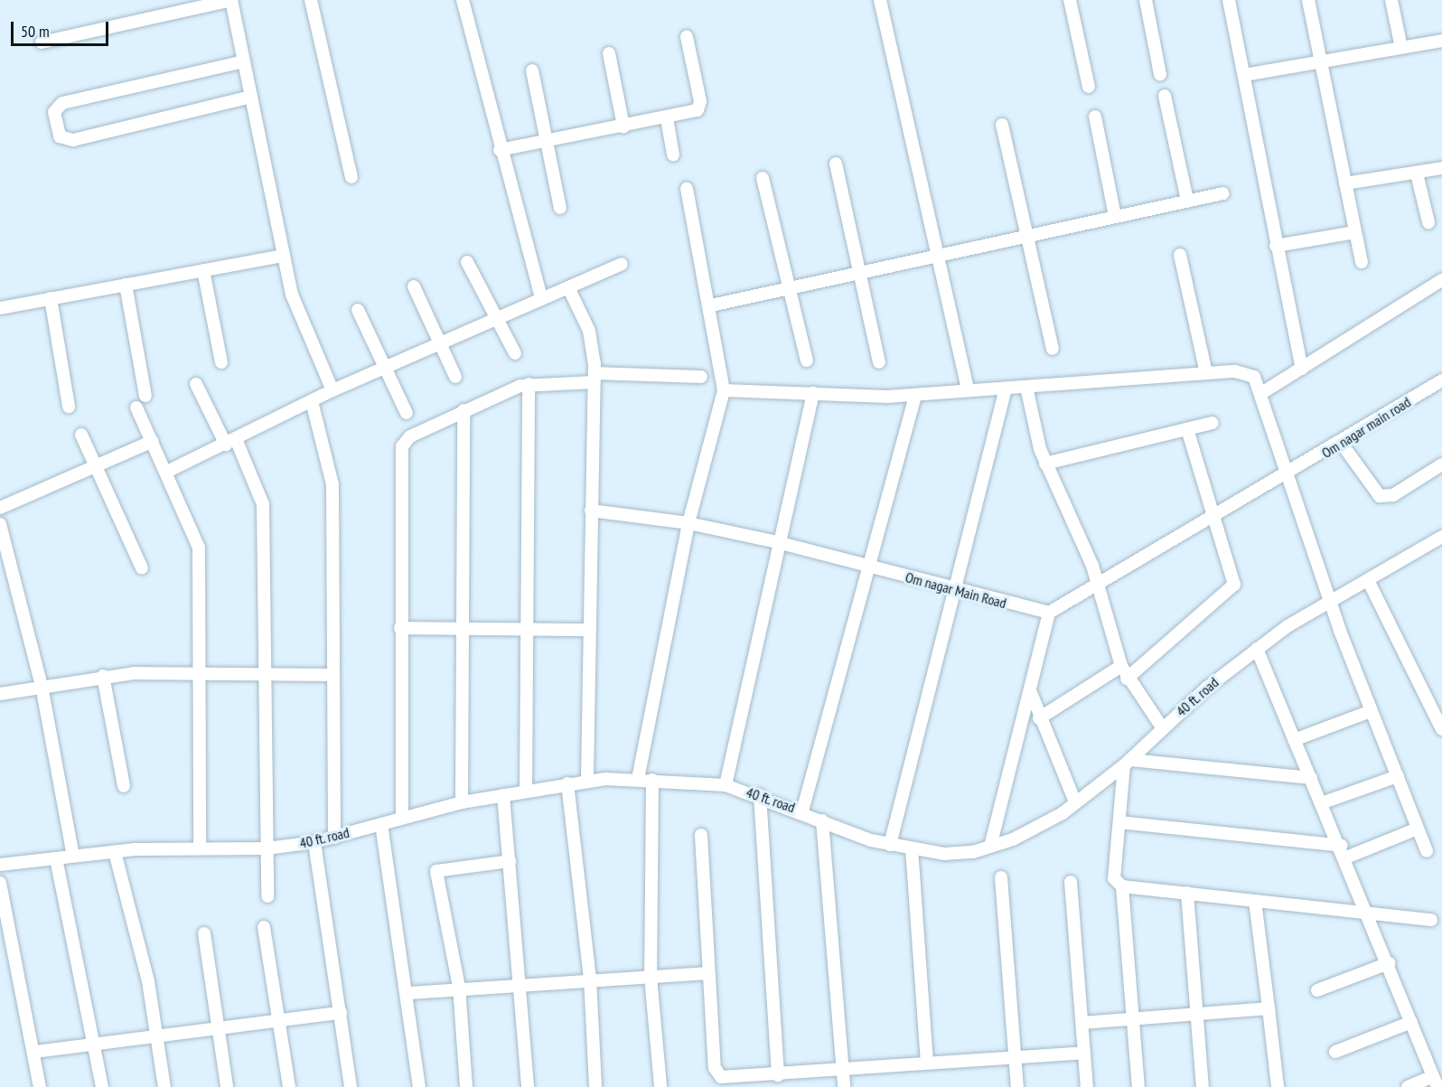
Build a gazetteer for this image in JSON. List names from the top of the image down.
{
  "streets": {
    "street": ["Om nagar main road", "Om nagar Main Road", "40 ft. road"]
  },
  "scale_bar": "50 m"
}
